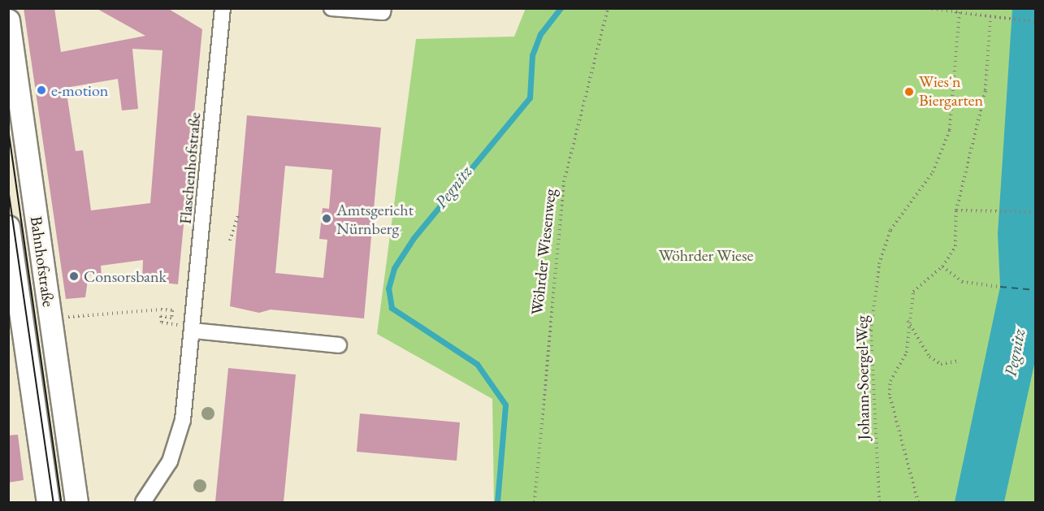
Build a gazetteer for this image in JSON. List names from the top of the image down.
{
  "streets": {
    "main road": ["Bahnhofstraße"],
    "street": ["Flaschenhofstraße"],
    "path": ["Wöhrder Wiesenweg", "Johann-Soergel-Weg"]
  },
  "water": ["Pegnitz"],
  "parks": ["Wöhrder Wiese"],
  "places": [
    "e-motion",
    "Wies'n Biergarten",
    "Amtsgericht Nürnberg",
    "Consorsbank"
  ]
}
